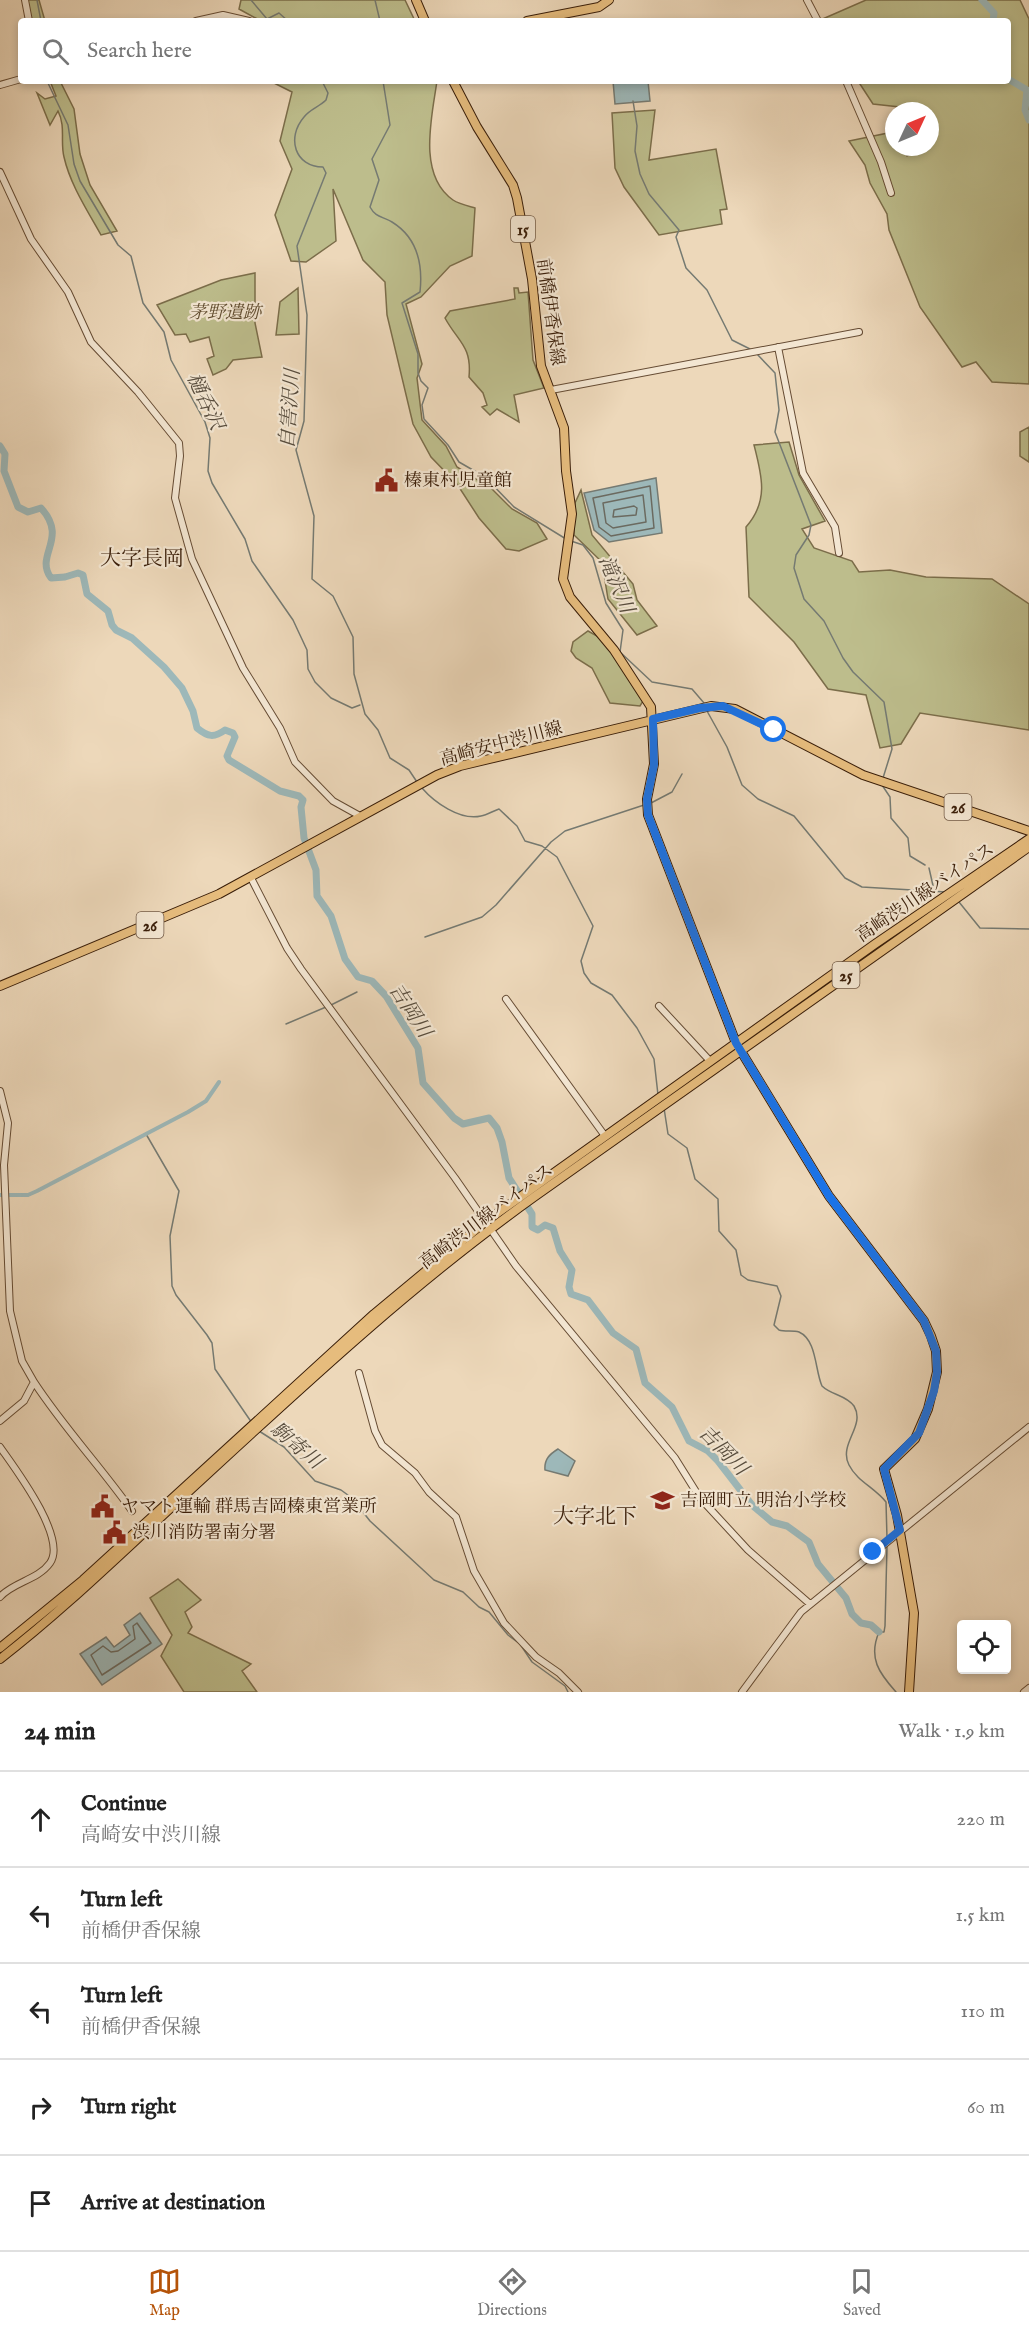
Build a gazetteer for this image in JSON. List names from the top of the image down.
{
  "streets": {
    "main road": [
      "15",
      "前橋伊香保線",
      "高崎安中渋川線",
      "26",
      "高崎渋川線バイパス",
      "25"
    ]
  },
  "crossings": [
    ["前橋伊香保線", "高崎安中渋川線"],
    ["前橋伊香保線", "高崎渋川線バイパス"]
  ],
  "districts": ["大字長岡", "大字北下"],
  "water": [
    "樋呑沢",
    "自害沢川",
    "滝沢川",
    "吉岡川",
    "駒寄川"
  ],
  "parks": ["茅野遺跡"],
  "places": {
    "public building": ["榛東村児童館", "ヤマト運輸 群馬吉岡榛東営業所", "渋川消防署南分署"],
    "school or university": ["吉岡町立 明治小学校"]
  },
  "north": "top right",
  "page": {
    "search": "Search here",
    "heading": ["24 min", "Walk · 1.9 km"],
    "list": [
      ["Continue", "高崎安中渋川線", "220 m"],
      ["Turn left", "前橋伊香保線", "1.5 km"],
      ["Turn left", "前橋伊香保線", "110 m"],
      ["Turn right", "60 m"],
      "Arrive at destination"
    ],
    "nav": ["Map", "Directions", "Saved"]
  }
}
